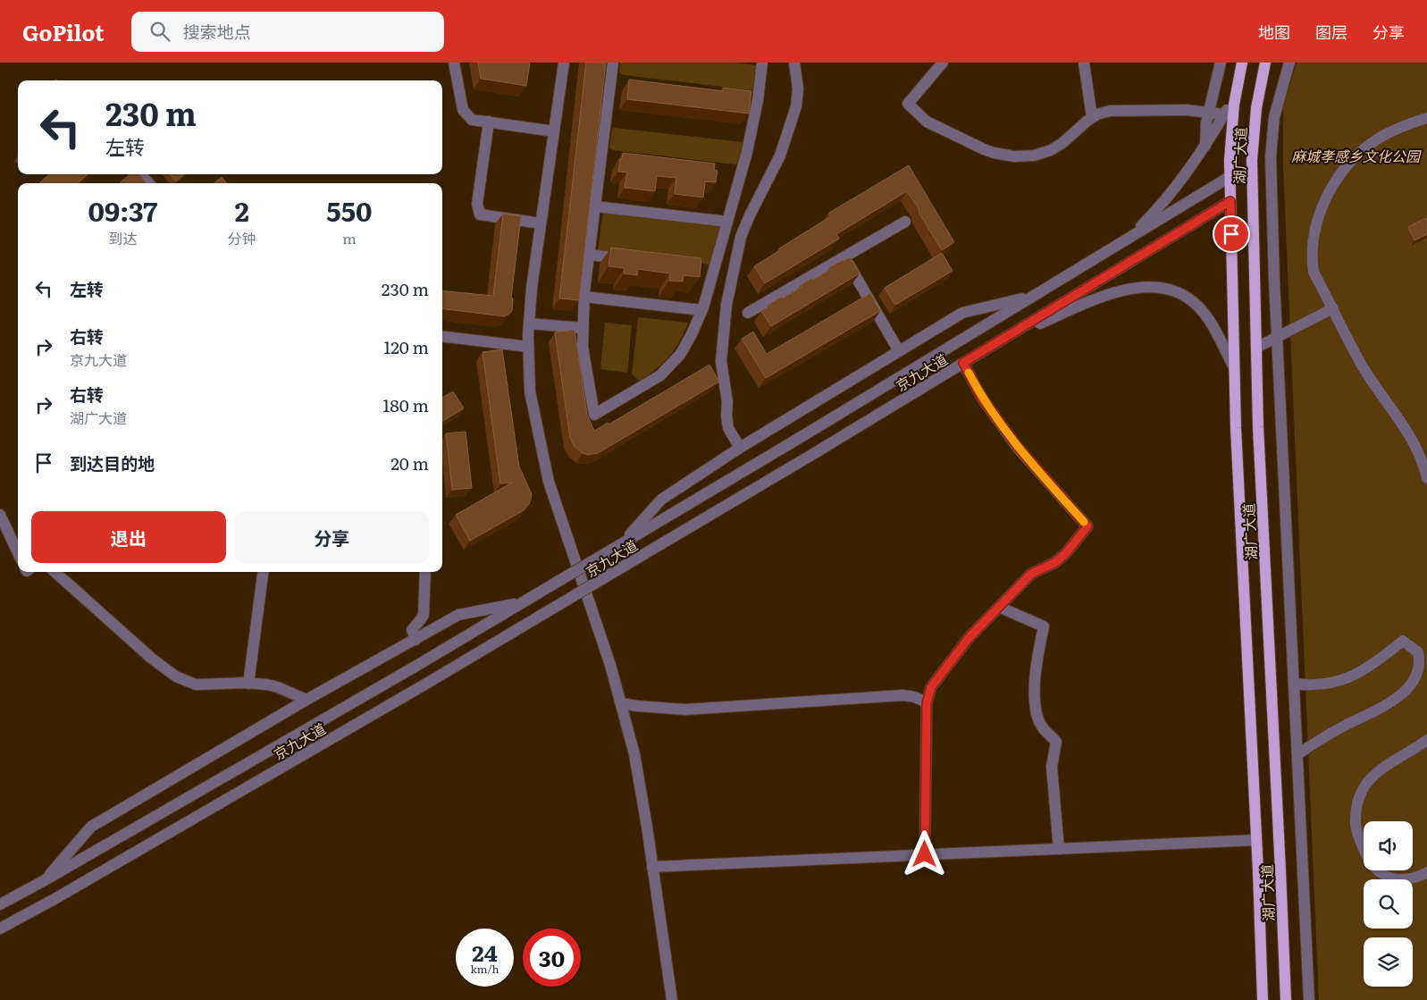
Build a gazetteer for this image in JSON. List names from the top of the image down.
{
  "streets": {
    "main road": ["湖广大道"],
    "street": ["京九大道"]
  },
  "crossings": [
    ["湖广大道", "京九大道"]
  ],
  "parks": ["麻城孝感乡文化公园"],
  "page": {
    "header": "GoPilot",
    "search": "搜索地点",
    "nav": ["地图", "图层", "分享"],
    "turn": ["230 m", "左转"],
    "eta": [
      "09:37",
      "到达",
      "2",
      "分钟",
      "550",
      "m"
    ],
    "list": [
      {
        "name": "左转",
        "value": "230 m"
      },
      {
        "name": "右转",
        "note": "京九大道",
        "value": "120 m"
      },
      {
        "name": "右转",
        "note": "湖广大道",
        "value": "180 m"
      },
      {
        "name": "到达目的地",
        "value": "20 m"
      }
    ],
    "buttons": ["退出", "分享"],
    "speed": "24 km/h",
    "limit": "30"
  }
}
